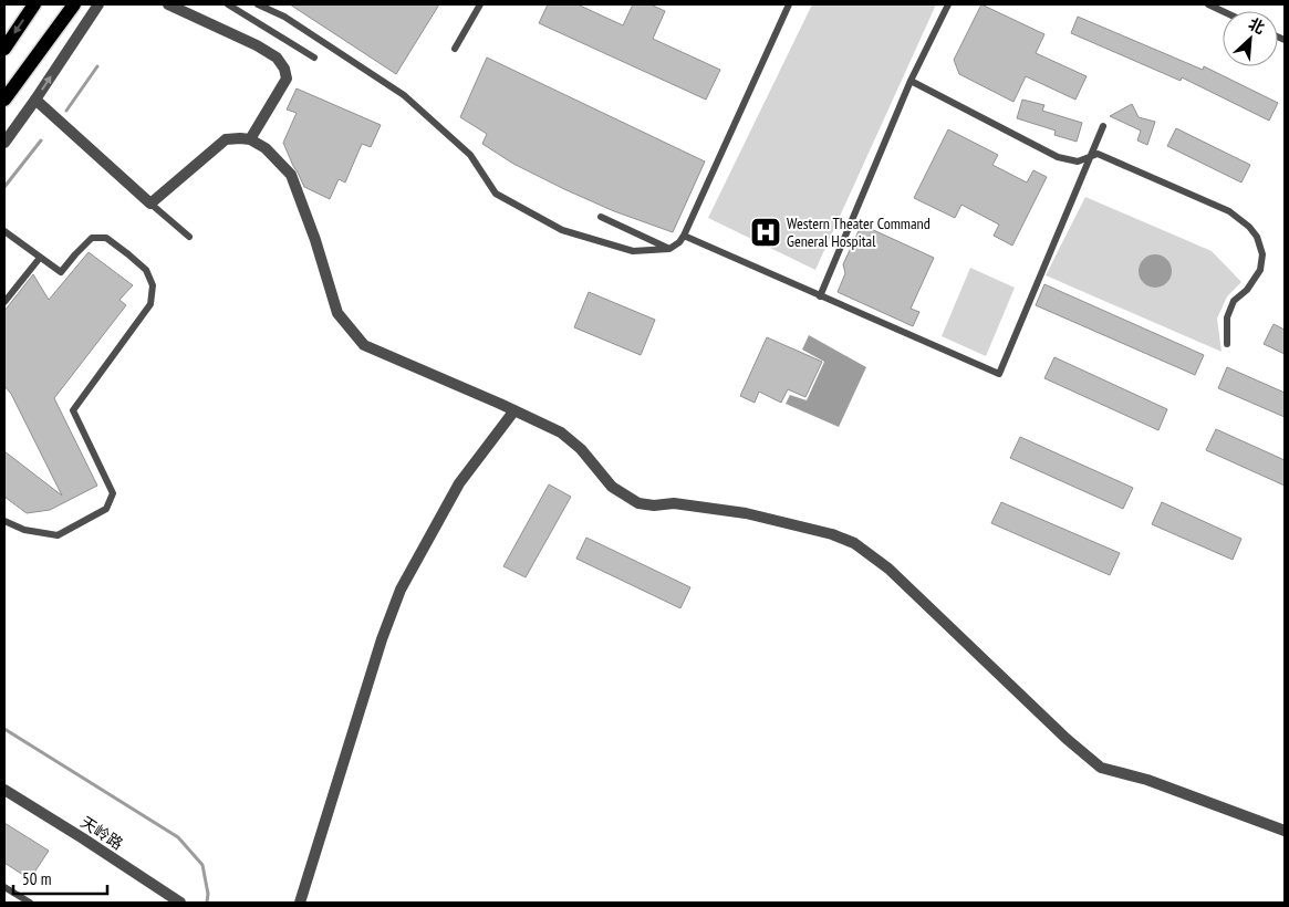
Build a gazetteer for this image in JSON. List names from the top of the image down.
{
  "streets": {
    "street": ["天岭路"]
  },
  "places": {
    "hospital": ["Western Theater Command General Hospital"]
  },
  "scale_bar": "50 m",
  "north": "top right"
}
